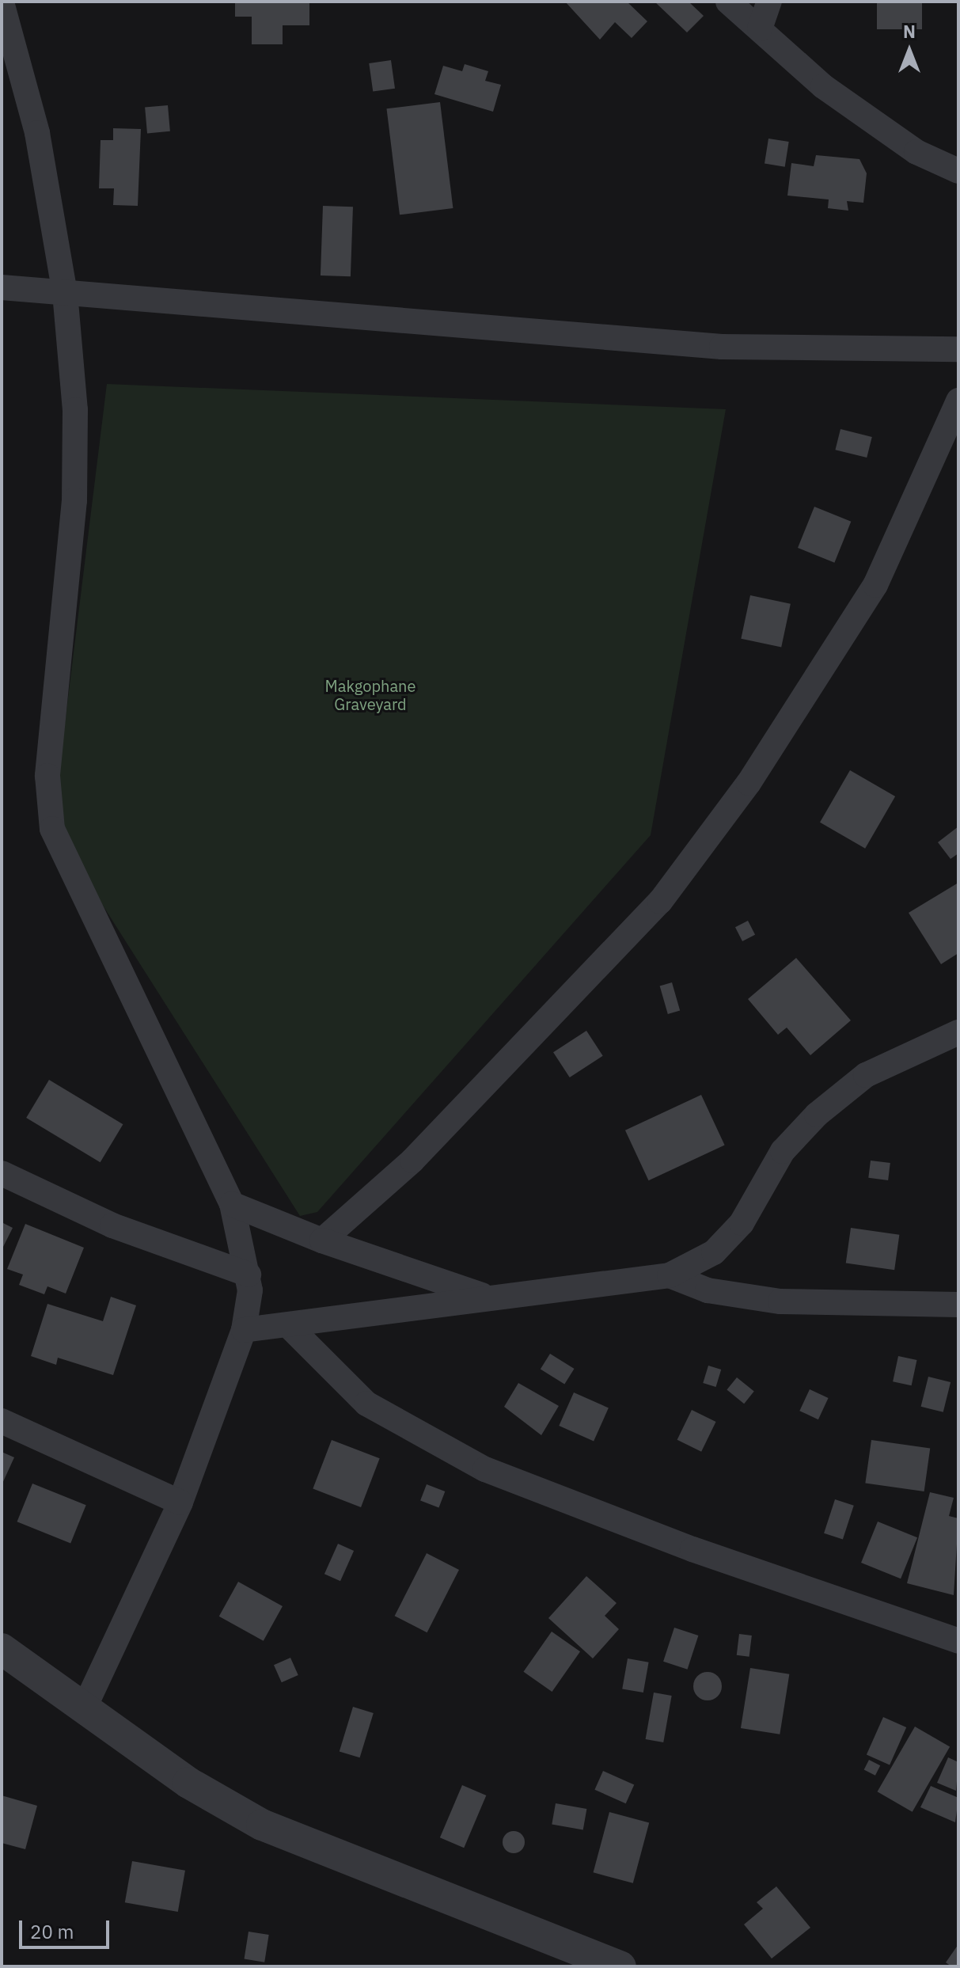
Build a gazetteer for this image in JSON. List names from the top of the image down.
{
  "parks": ["Makgophane Graveyard"],
  "scale_bar": "20 m",
  "north": "top"
}
